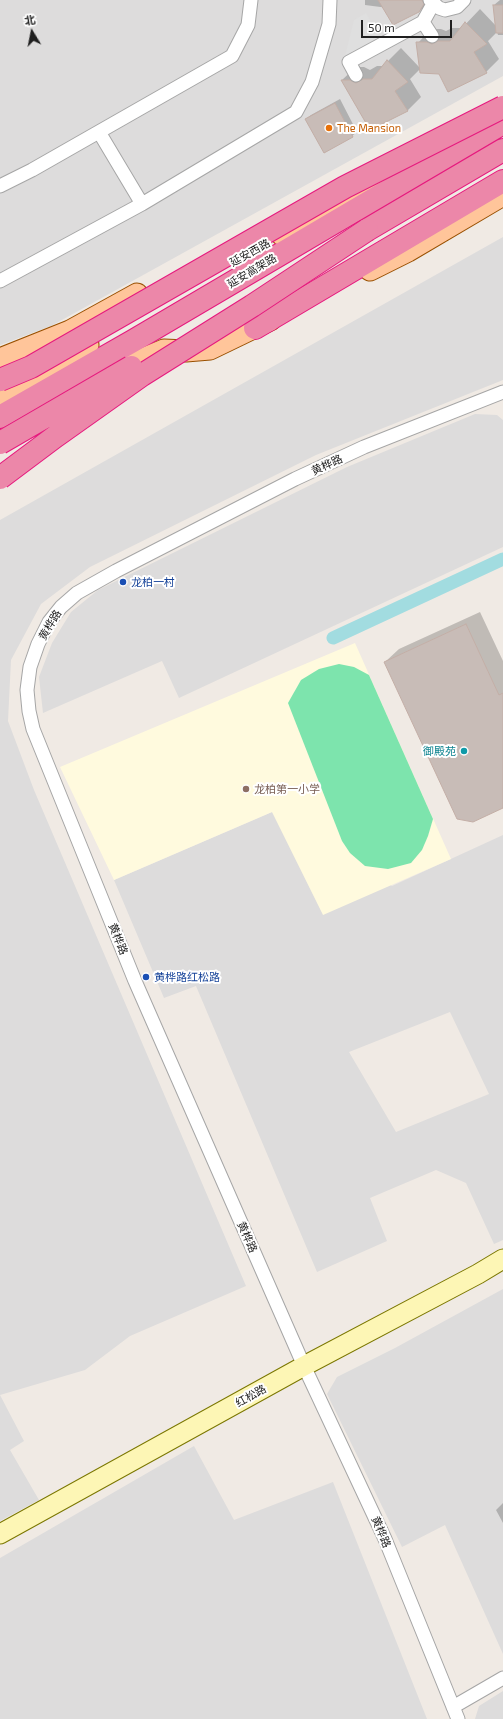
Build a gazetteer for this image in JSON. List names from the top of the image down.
{
  "streets": {
    "highway": ["延安高架路"],
    "main road": ["延安西路"],
    "street": ["黄桦路", "红松路"]
  },
  "crossings": [
    ["黄桦路", "红松路"]
  ],
  "places": [
    "The Mansion",
    "龙柏一村",
    "御殿苑",
    "龙柏第一小学",
    "黄桦路红松路"
  ],
  "scale_bar": "50 m",
  "north": "top"
}
